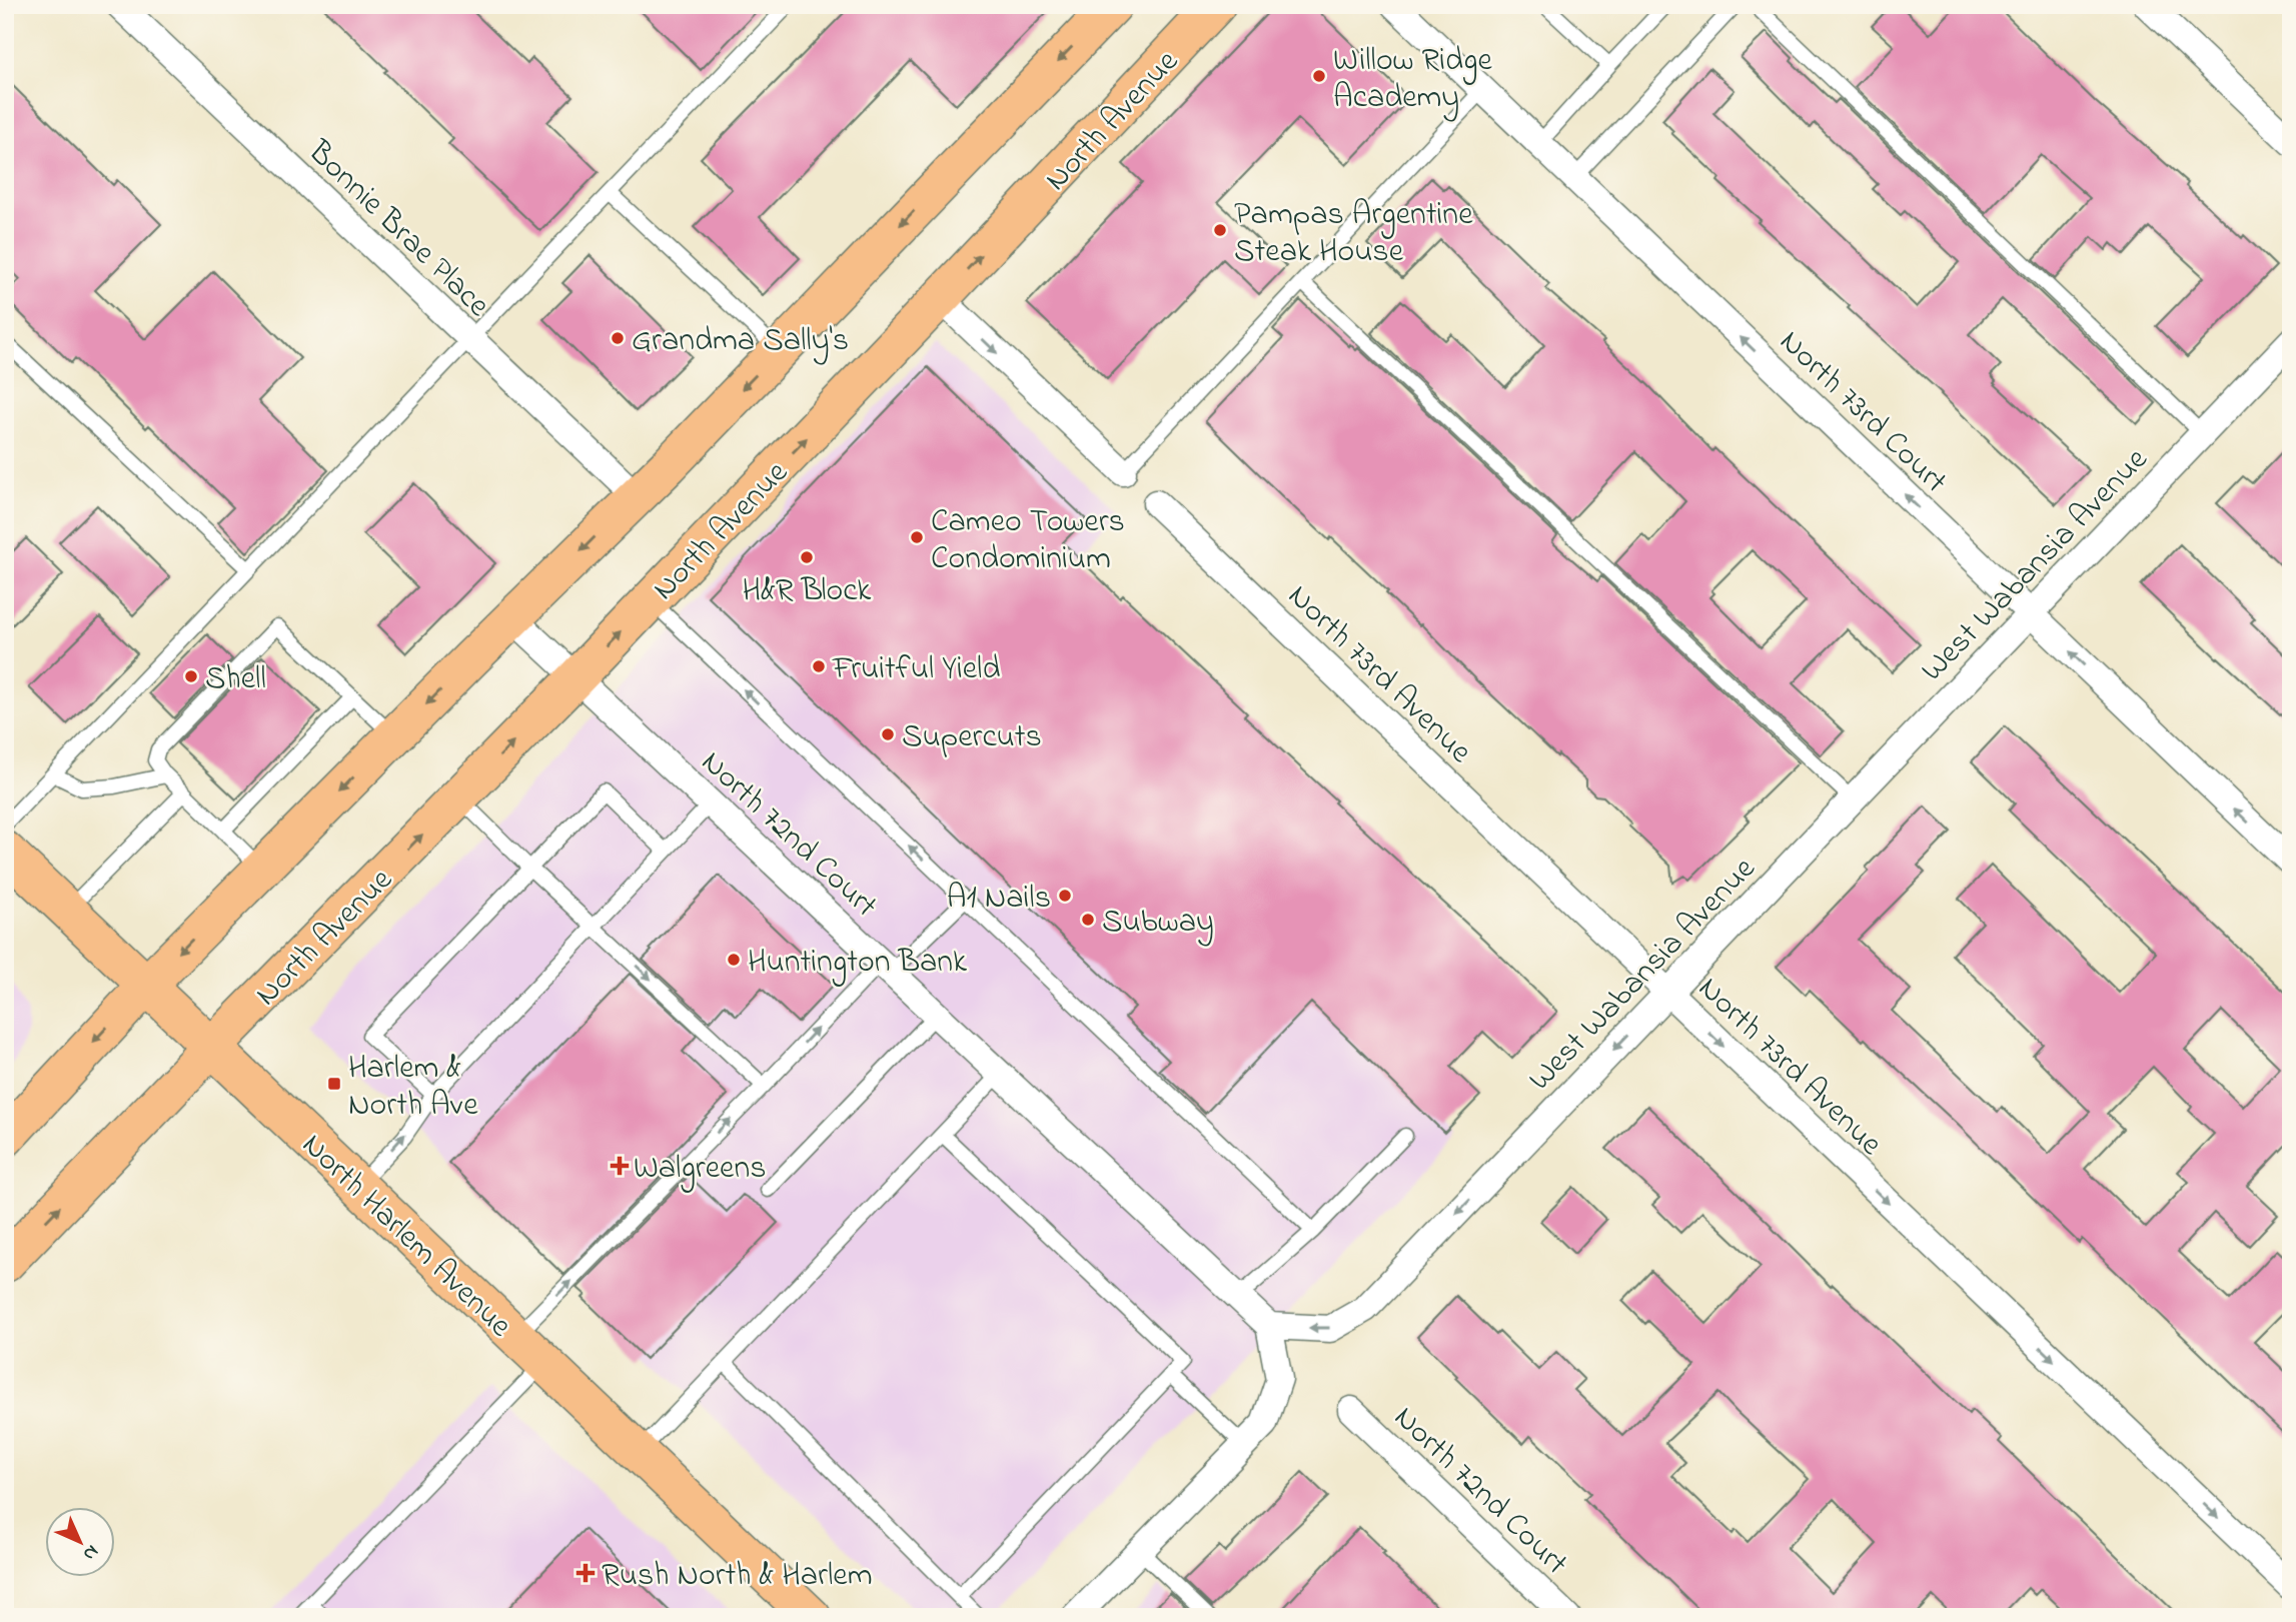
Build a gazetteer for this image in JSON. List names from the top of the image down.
{
  "streets": {
    "main road": ["North Avenue", "North Harlem Avenue"],
    "street": [
      "Bonnie Brae Place",
      "North 73rd Court",
      "West Wabansia Avenue",
      "North 73rd Avenue",
      "North 72nd Court"
    ]
  },
  "crossings": [
    ["North Avenue", "North 72nd Court"],
    ["North Avenue", "North Harlem Avenue"],
    ["North 73rd Court", "West Wabansia Avenue"],
    ["West Wabansia Avenue", "North 73rd Avenue"],
    ["West Wabansia Avenue", "North 72nd Court"]
  ],
  "one_way": ["North 73rd Court", "West Wabansia Avenue", "North 73rd Avenue"],
  "places": {
    "other": [
      "Willow Ridge Academy",
      "Pampas Argentine Steak House",
      "Grandma Sally's",
      "Cameo Towers Condominium",
      "H&R Block",
      "Fruitful Yield",
      "Shell",
      "Supercuts",
      "A1 Nails",
      "Subway",
      "Huntington Bank"
    ],
    "transit": ["Harlem & North Ave"],
    "health": ["Walgreens", "Rush North & Harlem"]
  },
  "north": "bottom right"
}
